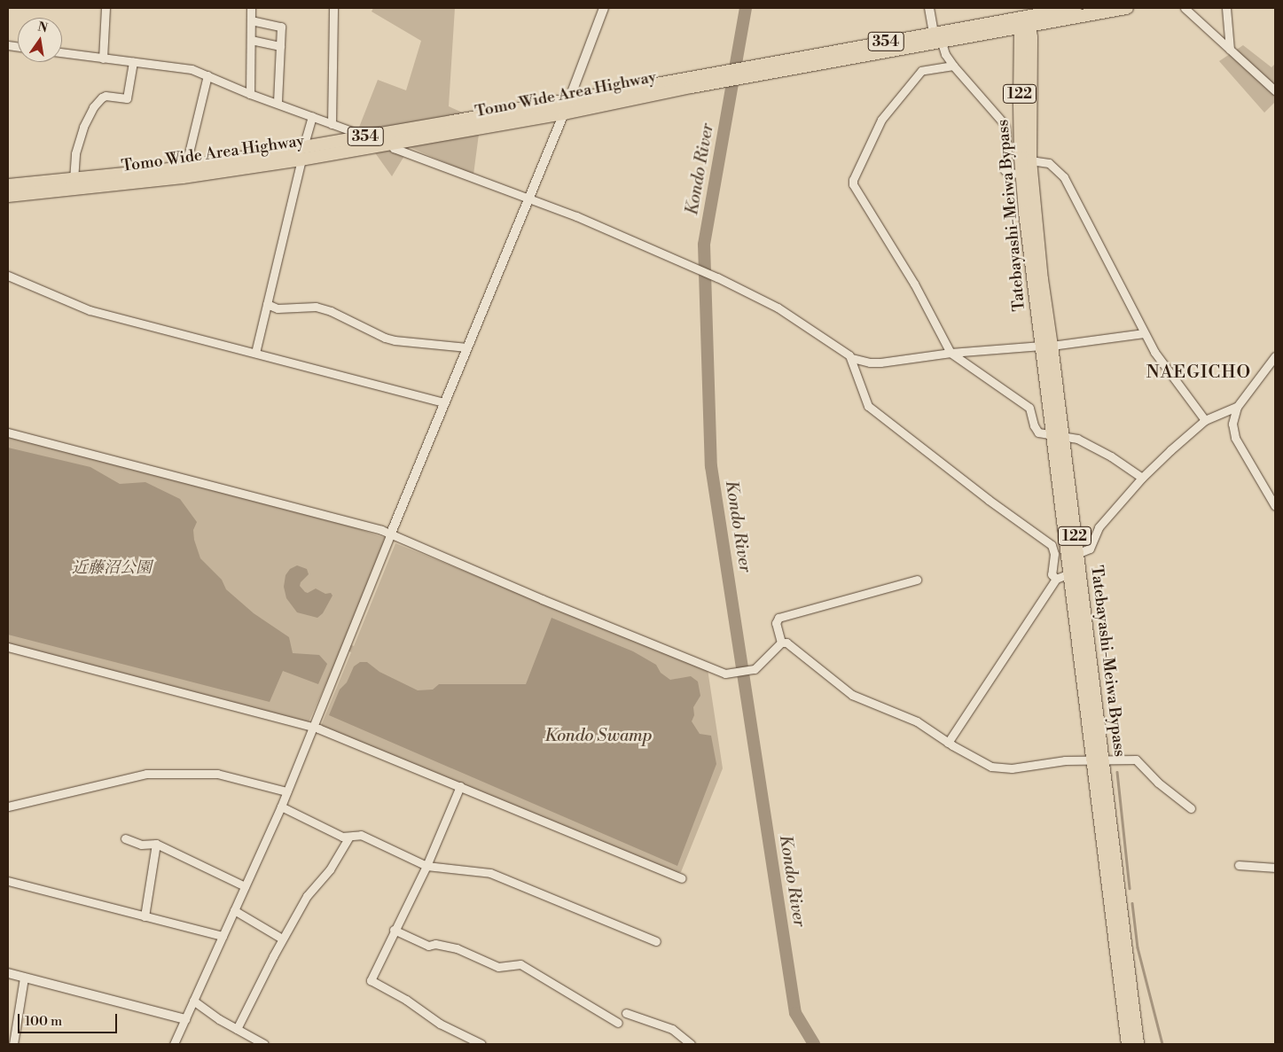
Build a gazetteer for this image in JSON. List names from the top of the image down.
{
  "streets": {
    "highway": [
      "354",
      "122",
      "Tomo Wide Area Highway",
      "Tatebayashi-Meiwa Bypass"
    ]
  },
  "crossings": [
    ["Tomo Wide Area Highway", "Tatebayashi-Meiwa Bypass"]
  ],
  "districts": ["NAEGICHO"],
  "water": ["Kondo River", "Kondo Swamp"],
  "parks": ["近藤沼公園"],
  "scale_bar": "100 m",
  "north": "top"
}
